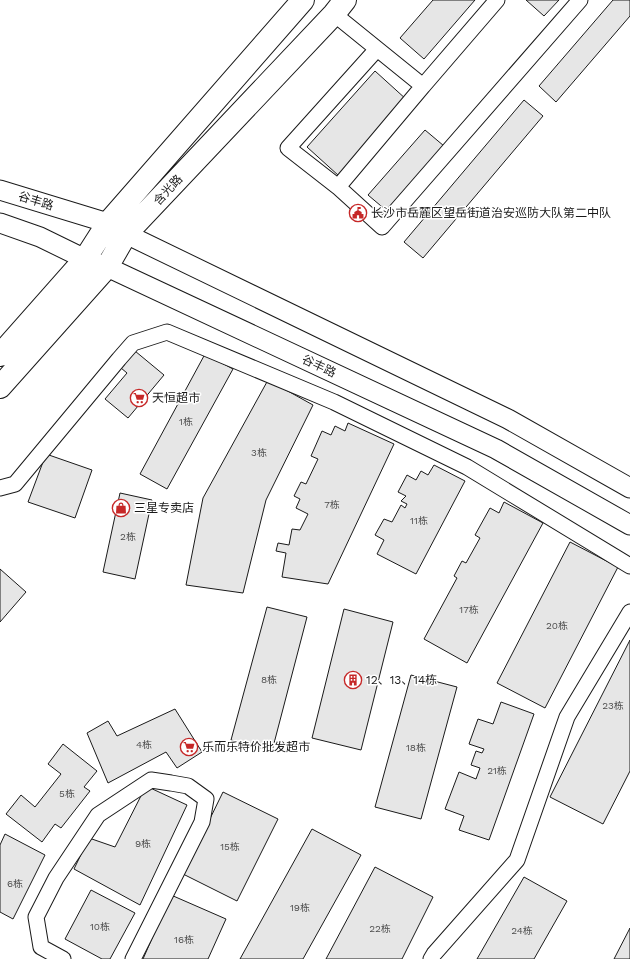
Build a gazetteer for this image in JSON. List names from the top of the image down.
{
  "streets": {
    "main road": ["含光路"],
    "street": ["谷丰路"]
  },
  "crossings": [
    ["含光路", "谷丰路"]
  ],
  "places": {
    "public building": ["长沙市岳麓区望岳街道治安巡防大队第二中队"],
    "supermarket": ["天恒超市", "乐而乐特价批发超市"],
    "shop": ["三星专卖店"],
    "building": ["12、13、14栋"]
  },
  "house_numbers": [
    "1栋",
    "3栋",
    "7栋",
    "11栋",
    "2栋",
    "17栋",
    "20栋",
    "8栋",
    "23栋",
    "4栋",
    "18栋",
    "21栋",
    "5栋",
    "9栋",
    "15栋",
    "6栋",
    "19栋",
    "10栋",
    "22栋",
    "24栋",
    "16栋"
  ]
}
